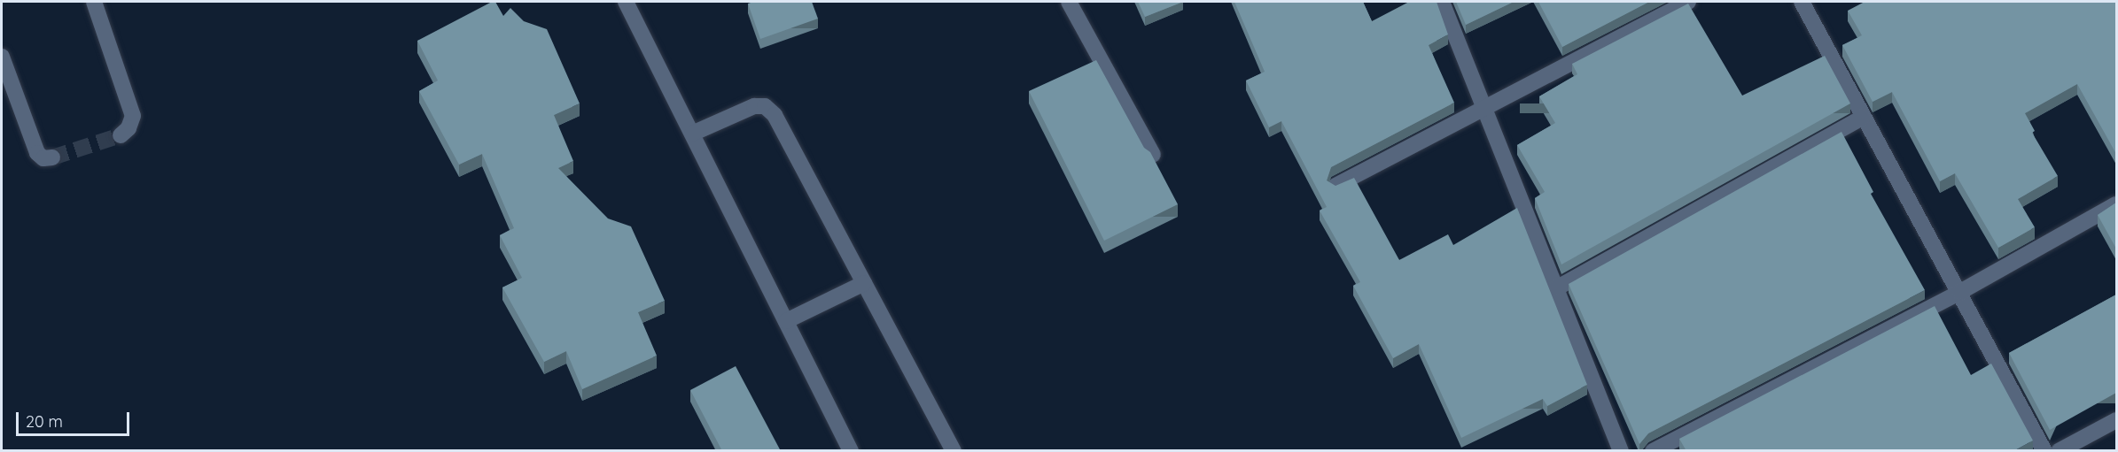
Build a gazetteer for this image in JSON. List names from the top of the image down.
{
  "scale_bar": "20 m"
}
